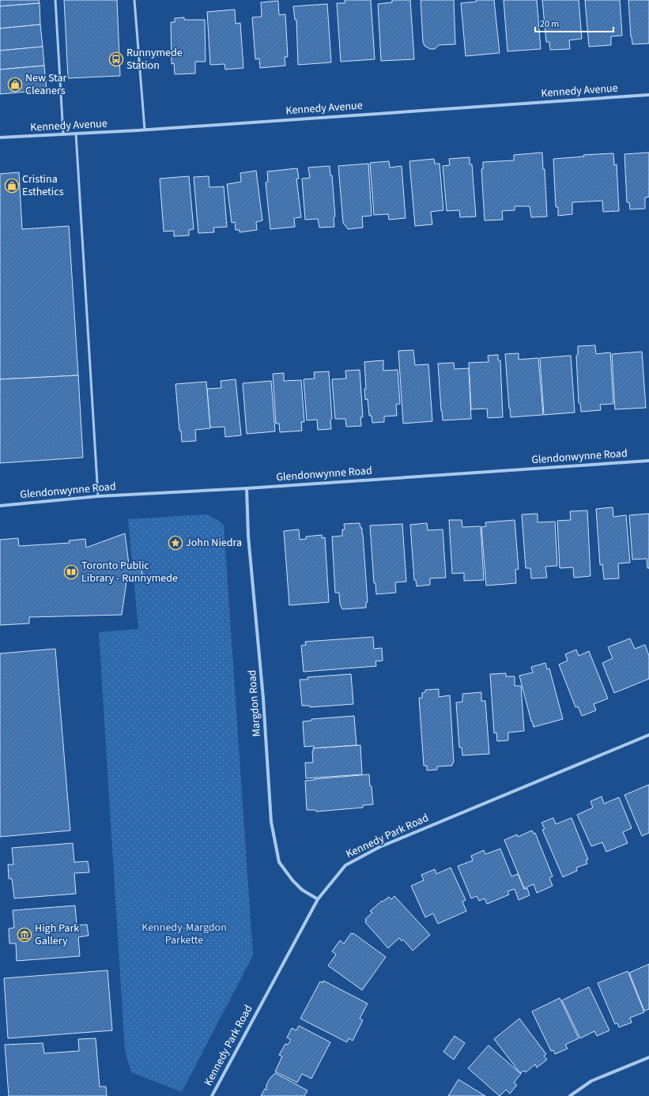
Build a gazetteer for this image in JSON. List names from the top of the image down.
{
  "streets": {
    "street": [
      "Kennedy Avenue",
      "Glendonwynne Road",
      "Margdon Road",
      "Kennedy Park Road"
    ]
  },
  "crossings": [
    ["Glendonwynne Road", "Margdon Road"],
    ["Margdon Road", "Kennedy Park Road"]
  ],
  "parks": ["Kennedy-Margdon Parkette"],
  "places": {
    "bus stop": ["Runnymede Station"],
    "shop": ["New Star Cleaners", "Cristina Esthetics"],
    "place": ["John Niedra"],
    "library": ["Toronto Public Library - Runnymede"],
    "museum": ["High Park Gallery"]
  },
  "scale_bar": "20 m"
}
